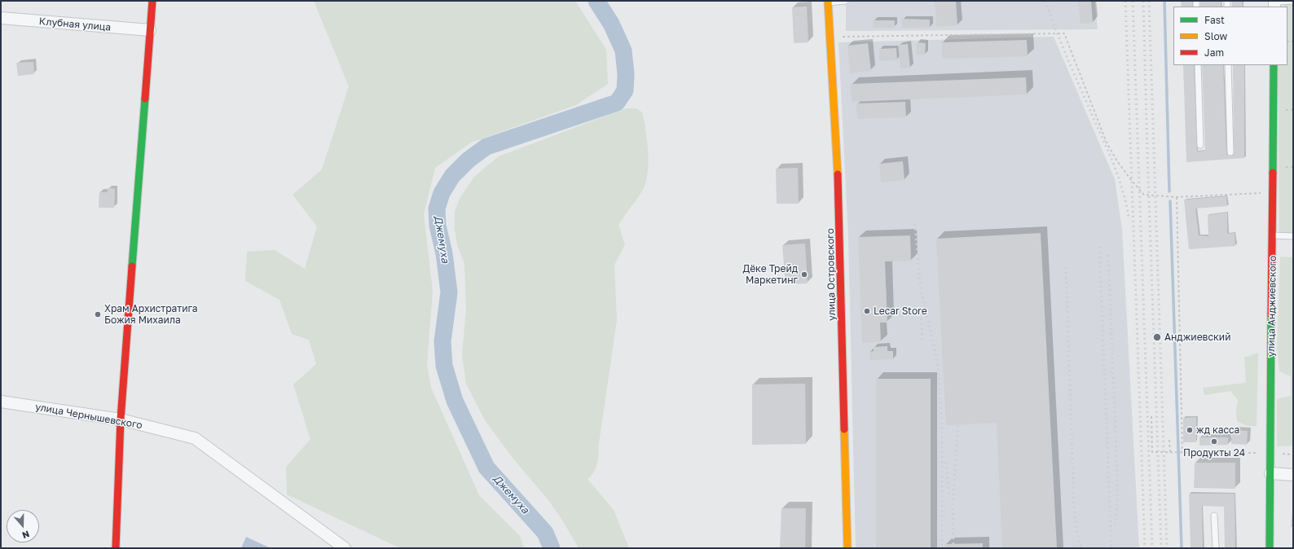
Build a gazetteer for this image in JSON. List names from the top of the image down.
{
  "streets": {
    "street": [
      "Клубная улица",
      "улица Островского",
      "улица Анджиевского",
      "улица Чернышевского"
    ]
  },
  "water": ["Джемуха"],
  "places": [
    "Дёке Трейд Маркетинг",
    "Lecar Store",
    "Храм Архистратига Божия Михаила",
    "Анджиевский",
    "жд касса",
    "Продукты 24"
  ],
  "legend": ["Fast", "Slow", "Jam"],
  "north": "bottom"
}
